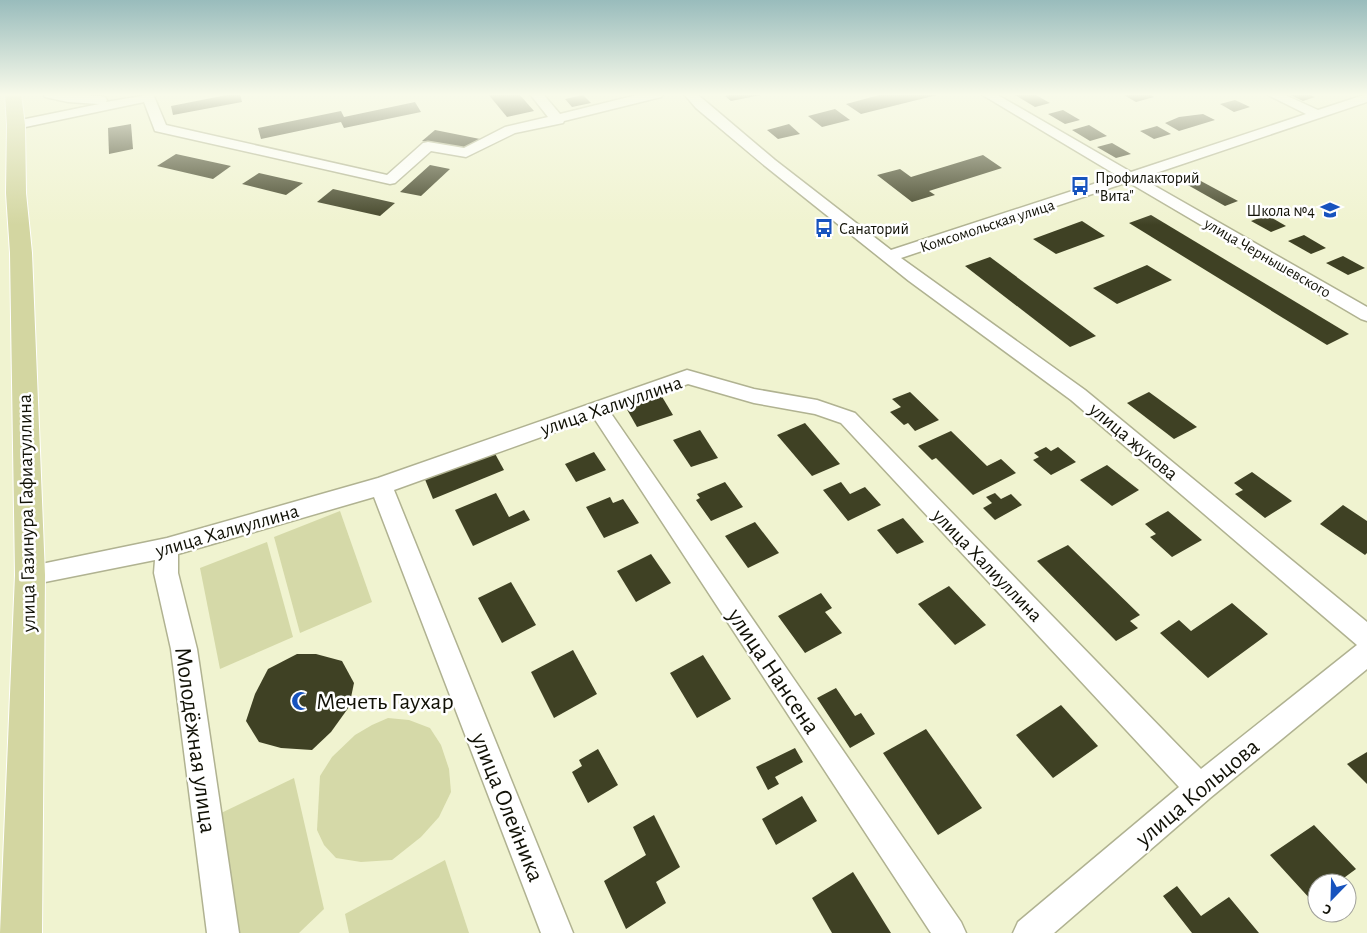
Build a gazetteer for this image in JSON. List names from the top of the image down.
{
  "streets": {
    "main road": ["улица Газинура Гафиатуллина"],
    "street": [
      "Комсомольская улица",
      "улица Чернышевского",
      "улица Халиуллина",
      "улица жукова",
      "улица Нансена",
      "Молодёжная улица",
      "улица Кольцова",
      "улица Олейника"
    ]
  },
  "crossings": [
    ["Комсомольская улица", "улица Чернышевского"],
    ["Комсомольская улица", "улица жукова"],
    ["улица Халиуллина", "улица Газинура Гафиатуллина"],
    ["улица Халиуллина", "улица Нансена"],
    ["улица Халиуллина", "Молодёжная улица"],
    ["улица Халиуллина", "улица Кольцова"],
    ["улица Халиуллина", "улица Олейника"]
  ],
  "places": {
    "bus stop": ["Профилакторий \"Вита\"", "Санаторий"],
    "school or university": ["Школа №4"],
    "mosque": ["Мечеть Гаухар"]
  },
  "north": "bottom left"
}
